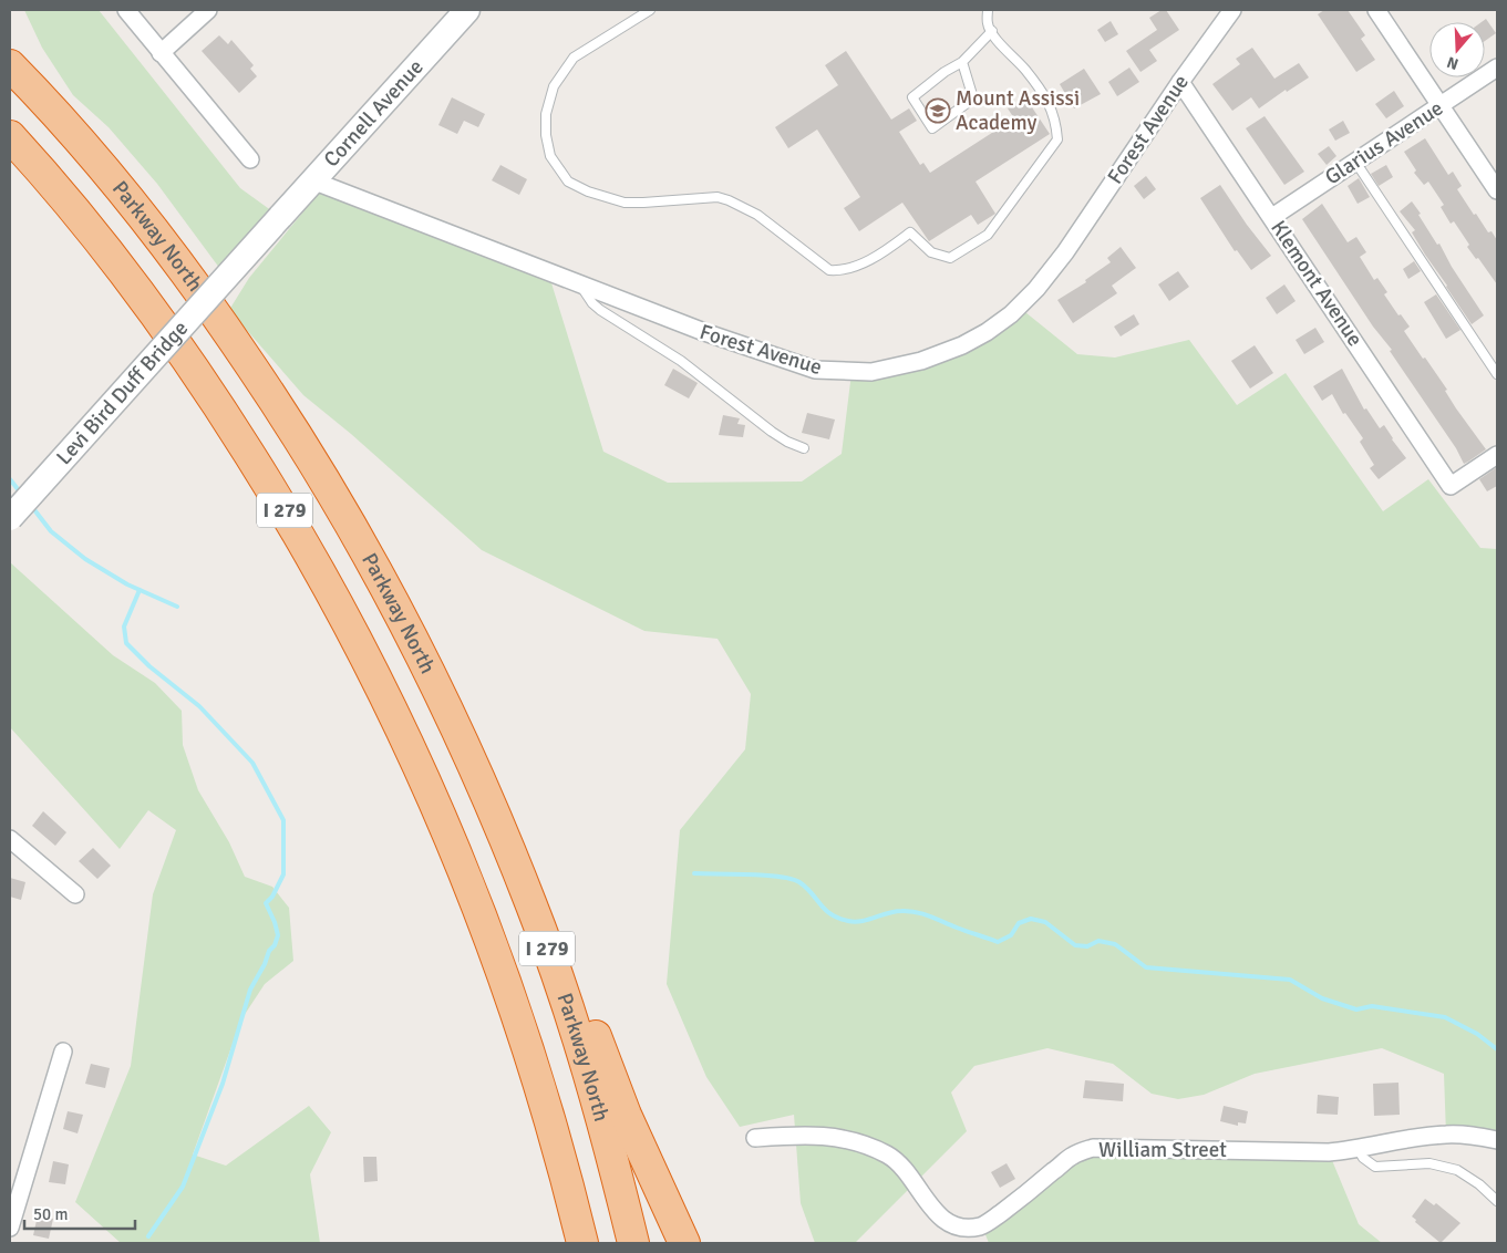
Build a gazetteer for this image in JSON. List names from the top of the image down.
{
  "streets": {
    "highway": ["Parkway North", "I 279"],
    "street": [
      "Cornell Avenue",
      "Forest Avenue",
      "Glarius Avenue",
      "Klemont Avenue",
      "Levi Bird Duff Bridge",
      "William Street"
    ]
  },
  "crossings": [
    ["Cornell Avenue", "Forest Avenue"],
    ["Cornell Avenue", "Levi Bird Duff Bridge"],
    ["Forest Avenue", "Klemont Avenue"],
    ["Glarius Avenue", "Klemont Avenue"]
  ],
  "places": {
    "school or university": ["Mount Assissi Academy"]
  },
  "scale_bar": "50 m",
  "north": "bottom"
}
